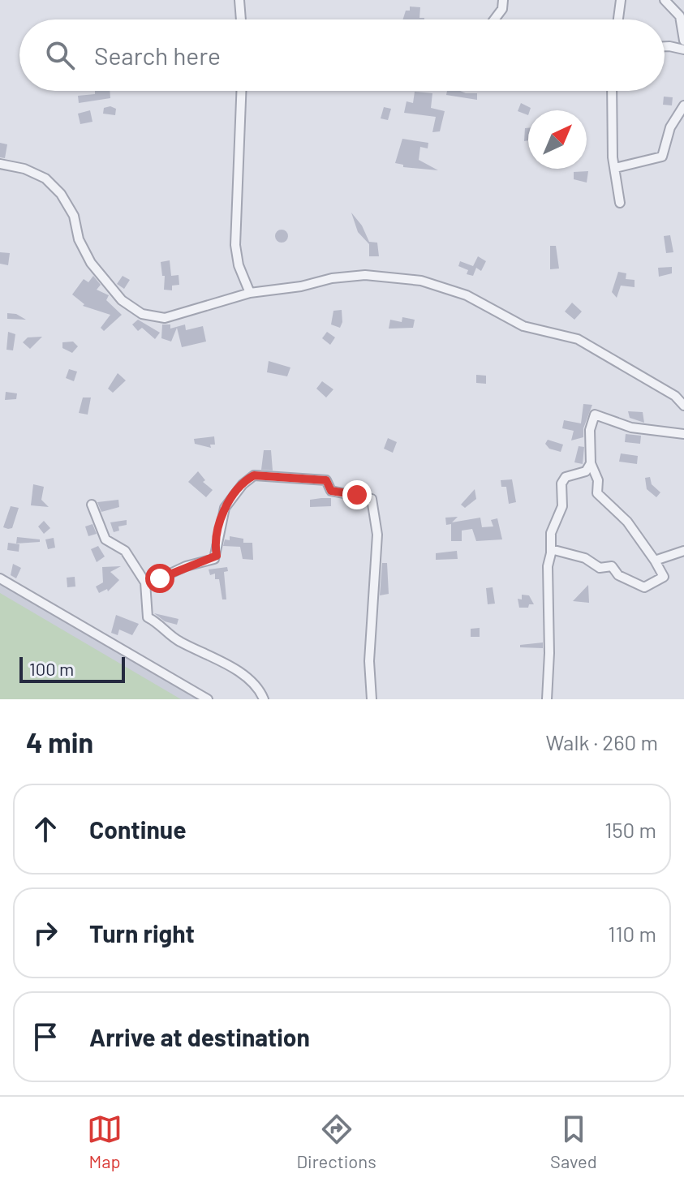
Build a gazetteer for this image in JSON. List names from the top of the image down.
{
  "scale_bar": "100 m",
  "north": "top right",
  "page": {
    "search": "Search here",
    "scale": "100 m",
    "heading": ["4 min", "Walk · 260 m"],
    "list": [
      ["Continue", "150 m"],
      ["Turn right", "110 m"],
      "Arrive at destination"
    ],
    "nav": ["Map", "Directions", "Saved"]
  }
}
